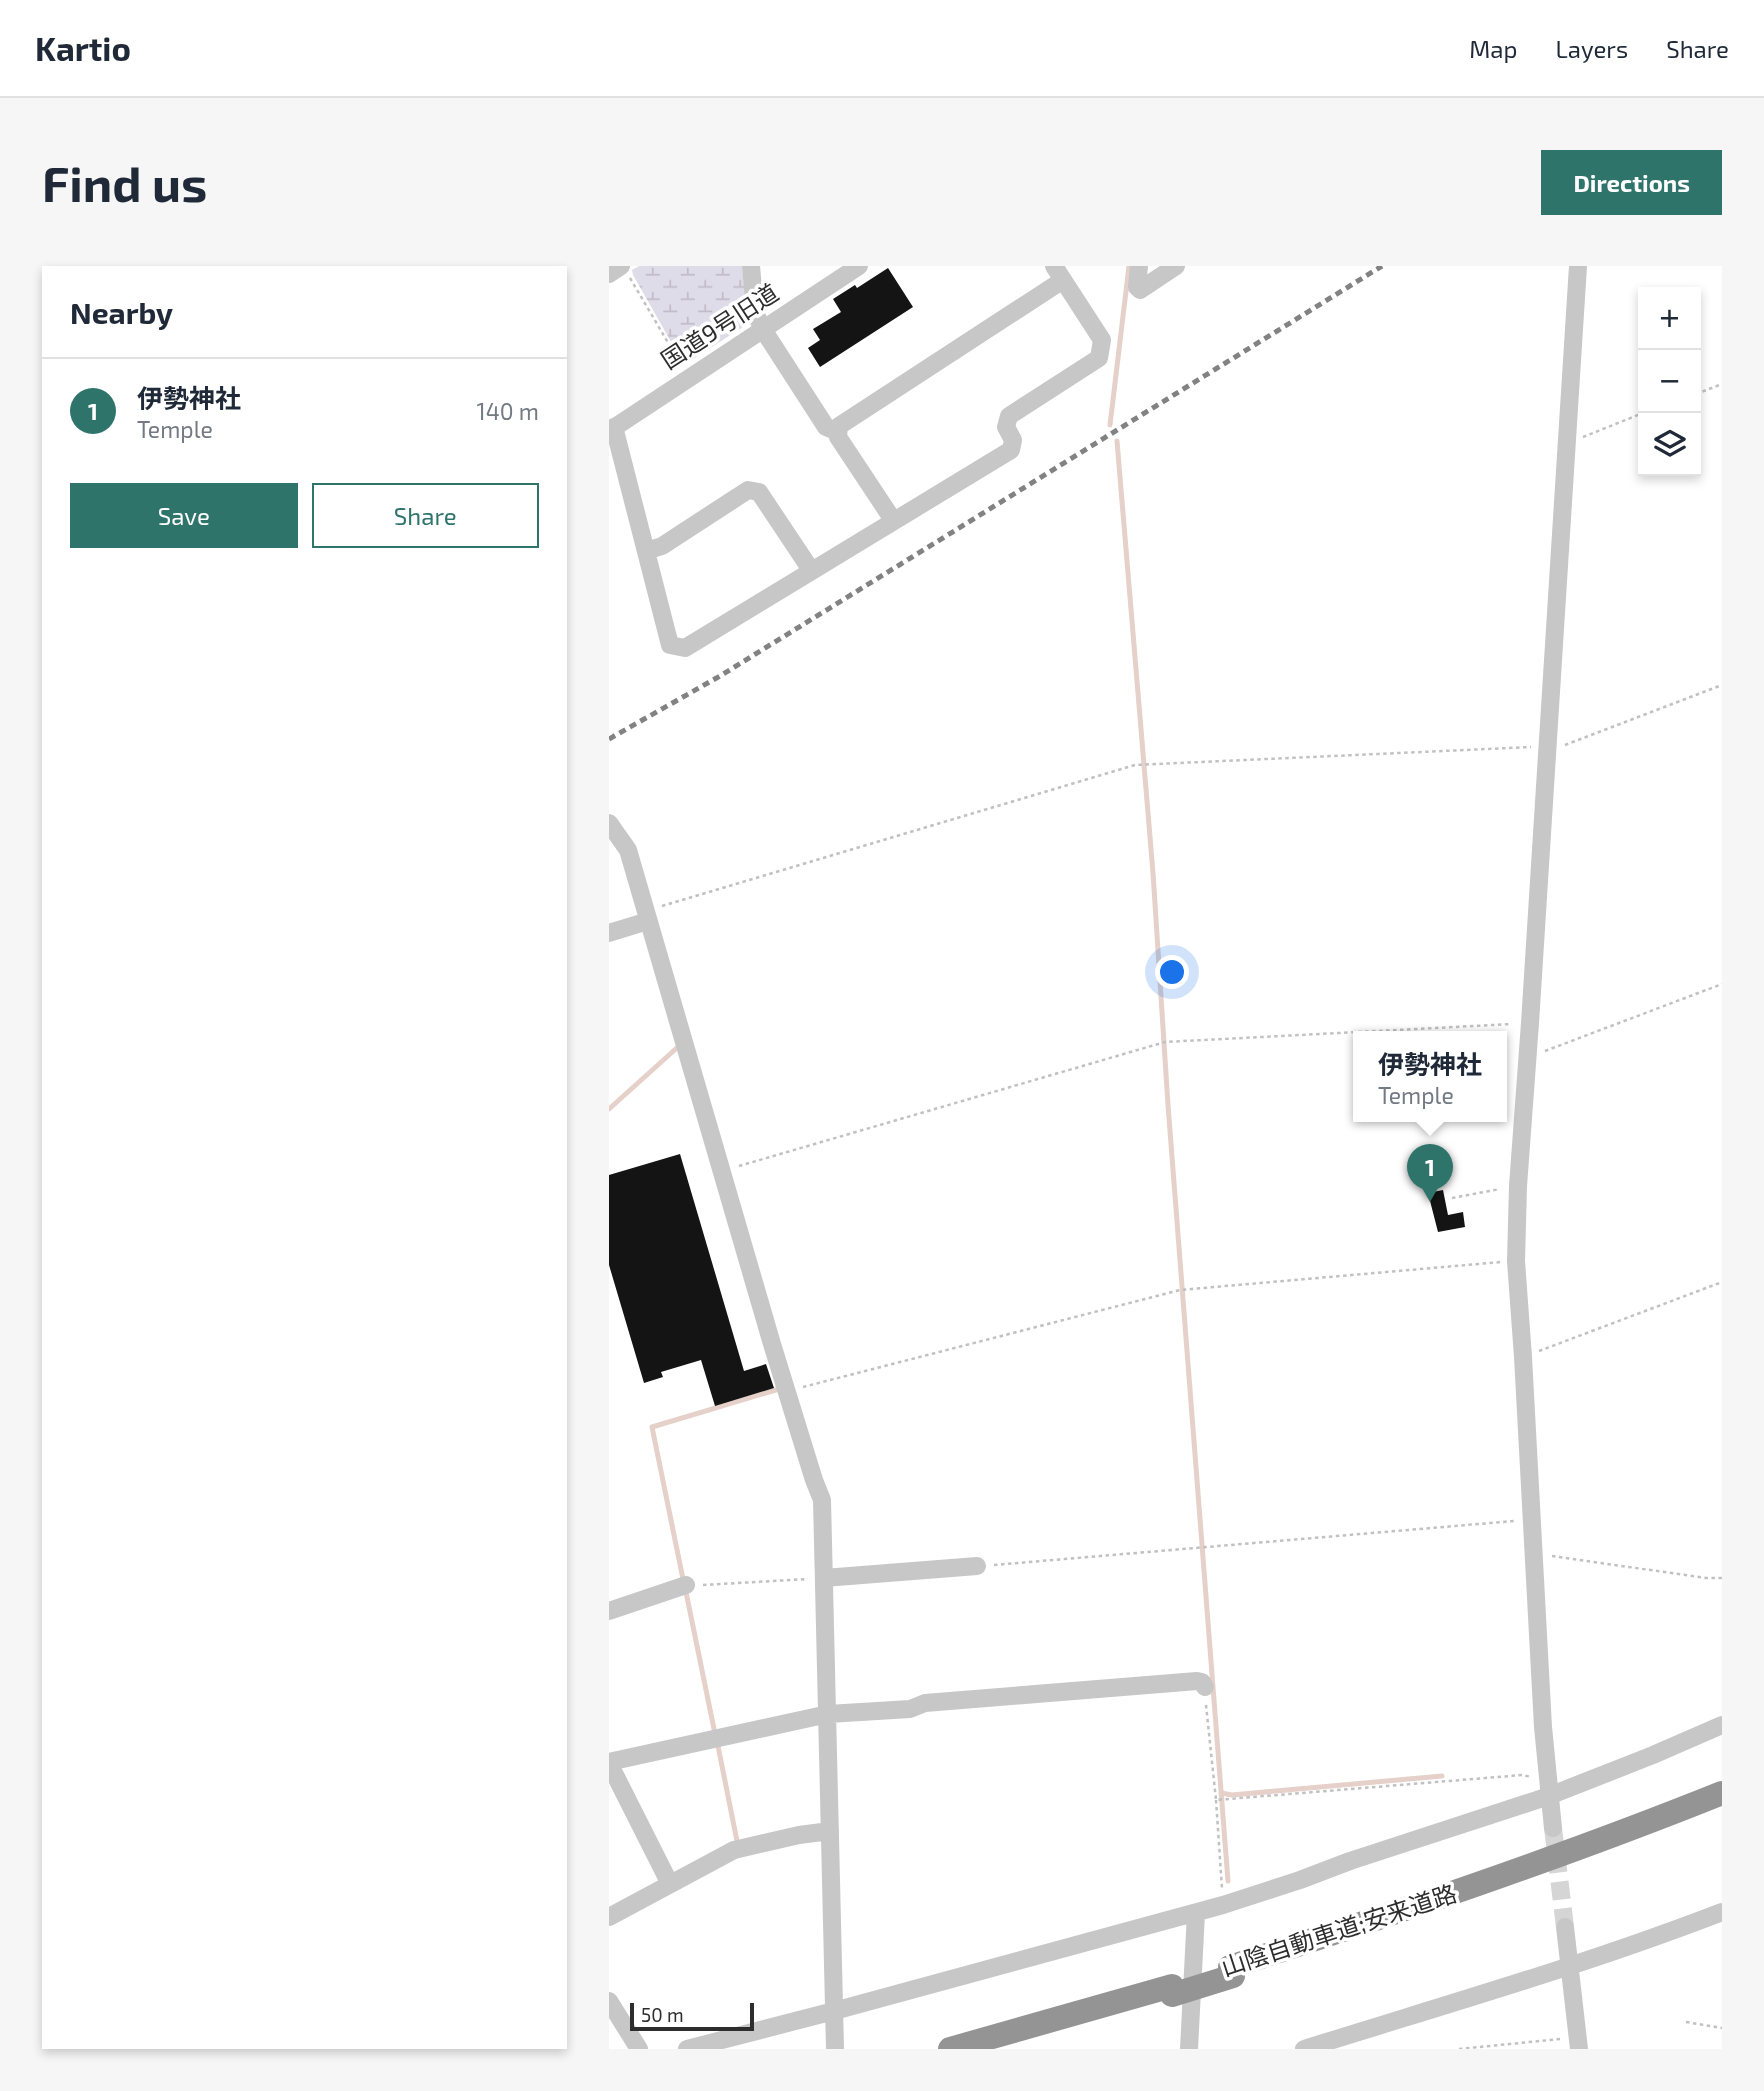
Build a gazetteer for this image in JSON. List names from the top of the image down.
{
  "streets": {
    "highway": ["山陰自動車道;安来道路"],
    "street": ["国道9号旧道"]
  },
  "scale_bar": "50 m",
  "page": {
    "header": "Kartio",
    "nav": ["Map", "Layers", "Share"],
    "buttons": [
      "Directions",
      ["Save", "Share"]
    ],
    "title": "Find us",
    "heading": "Nearby",
    "map_buttons": ["+", "−"],
    "list": [
      {
        "mark": "1",
        "name": "伊勢神社",
        "note": "Temple",
        "value": "140 m"
      }
    ],
    "popup": ["伊勢神社", "Temple"],
    "pins": "1",
    "scale": "50 m"
  }
}
